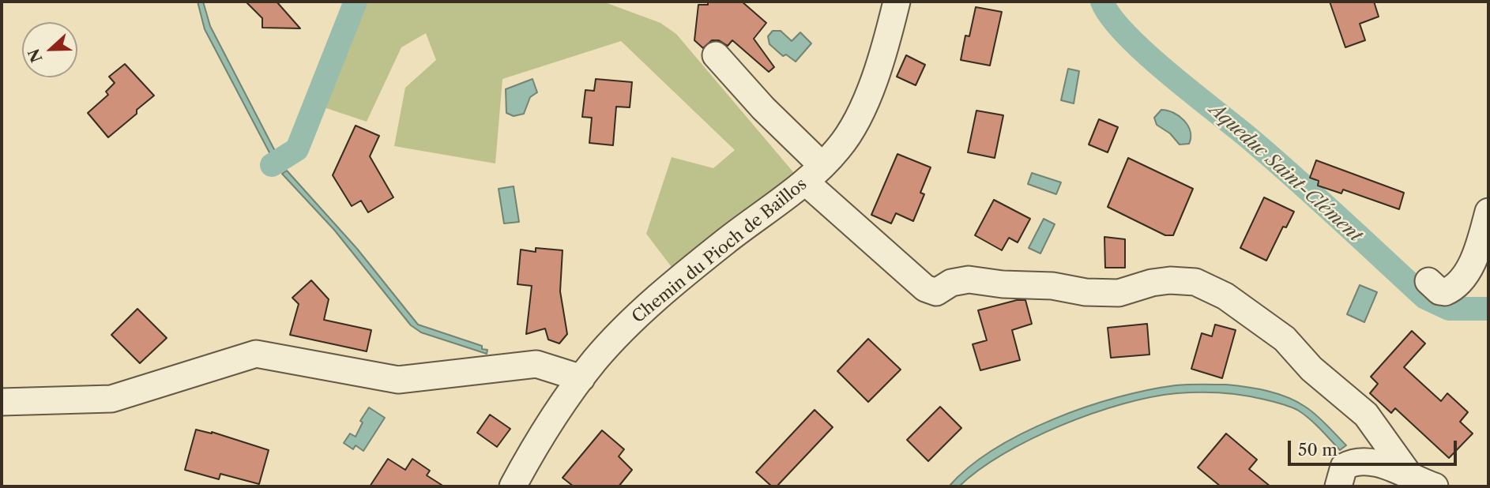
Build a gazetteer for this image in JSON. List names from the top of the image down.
{
  "streets": {
    "street": ["Chemin du Pioch de Baillos"]
  },
  "water": ["Aqueduc Saint-Clément"],
  "scale_bar": "50 m",
  "north": "left"
}
